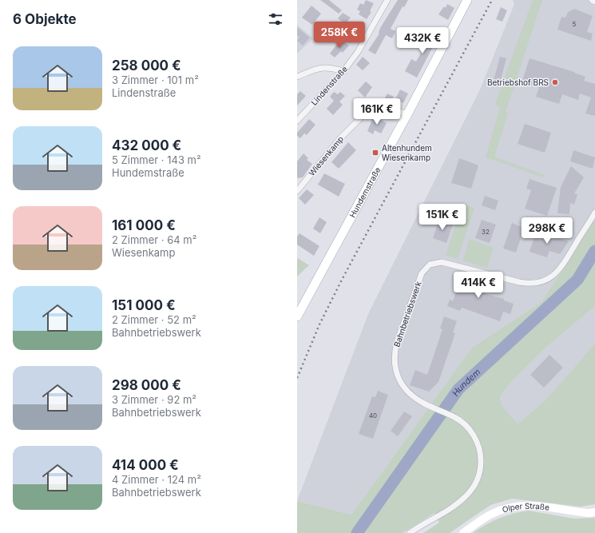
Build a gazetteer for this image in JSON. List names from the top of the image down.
{
  "streets": {
    "main road": ["Hundemstraße", "Olper Straße"],
    "street": ["Lindenstraße", "Wiesenkamp", "Bahnbetriebswerk"]
  },
  "crossings": [
    ["Wiesenkamp", "Hundemstraße"]
  ],
  "water": ["Hundem"],
  "places": {
    "other": ["Betriebshof BRS"],
    "transit": ["Altenhundem Wiesenkamp"]
  },
  "house_numbers": ["5", "32", "40"],
  "page": {
    "heading": "6 Objekte",
    "price": [
      "258K €",
      "432K €",
      "161K €",
      "151K €",
      "298K €",
      "414K €"
    ],
    "list": [
      {
        "name": "258 000 €",
        "note": "3 Zimmer · 101 m² · Lindenstraße"
      },
      {
        "name": "432 000 €",
        "note": "5 Zimmer · 143 m² · Hundemstraße"
      },
      {
        "name": "161 000 €",
        "note": "2 Zimmer · 64 m² · Wiesenkamp"
      },
      {
        "name": "151 000 €",
        "note": "2 Zimmer · 52 m² · Bahnbetriebswerk"
      },
      {
        "name": "298 000 €",
        "note": "3 Zimmer · 92 m² · Bahnbetriebswerk"
      },
      {
        "name": "414 000 €",
        "note": "4 Zimmer · 124 m² · Bahnbetriebswerk"
      }
    ]
  }
}
